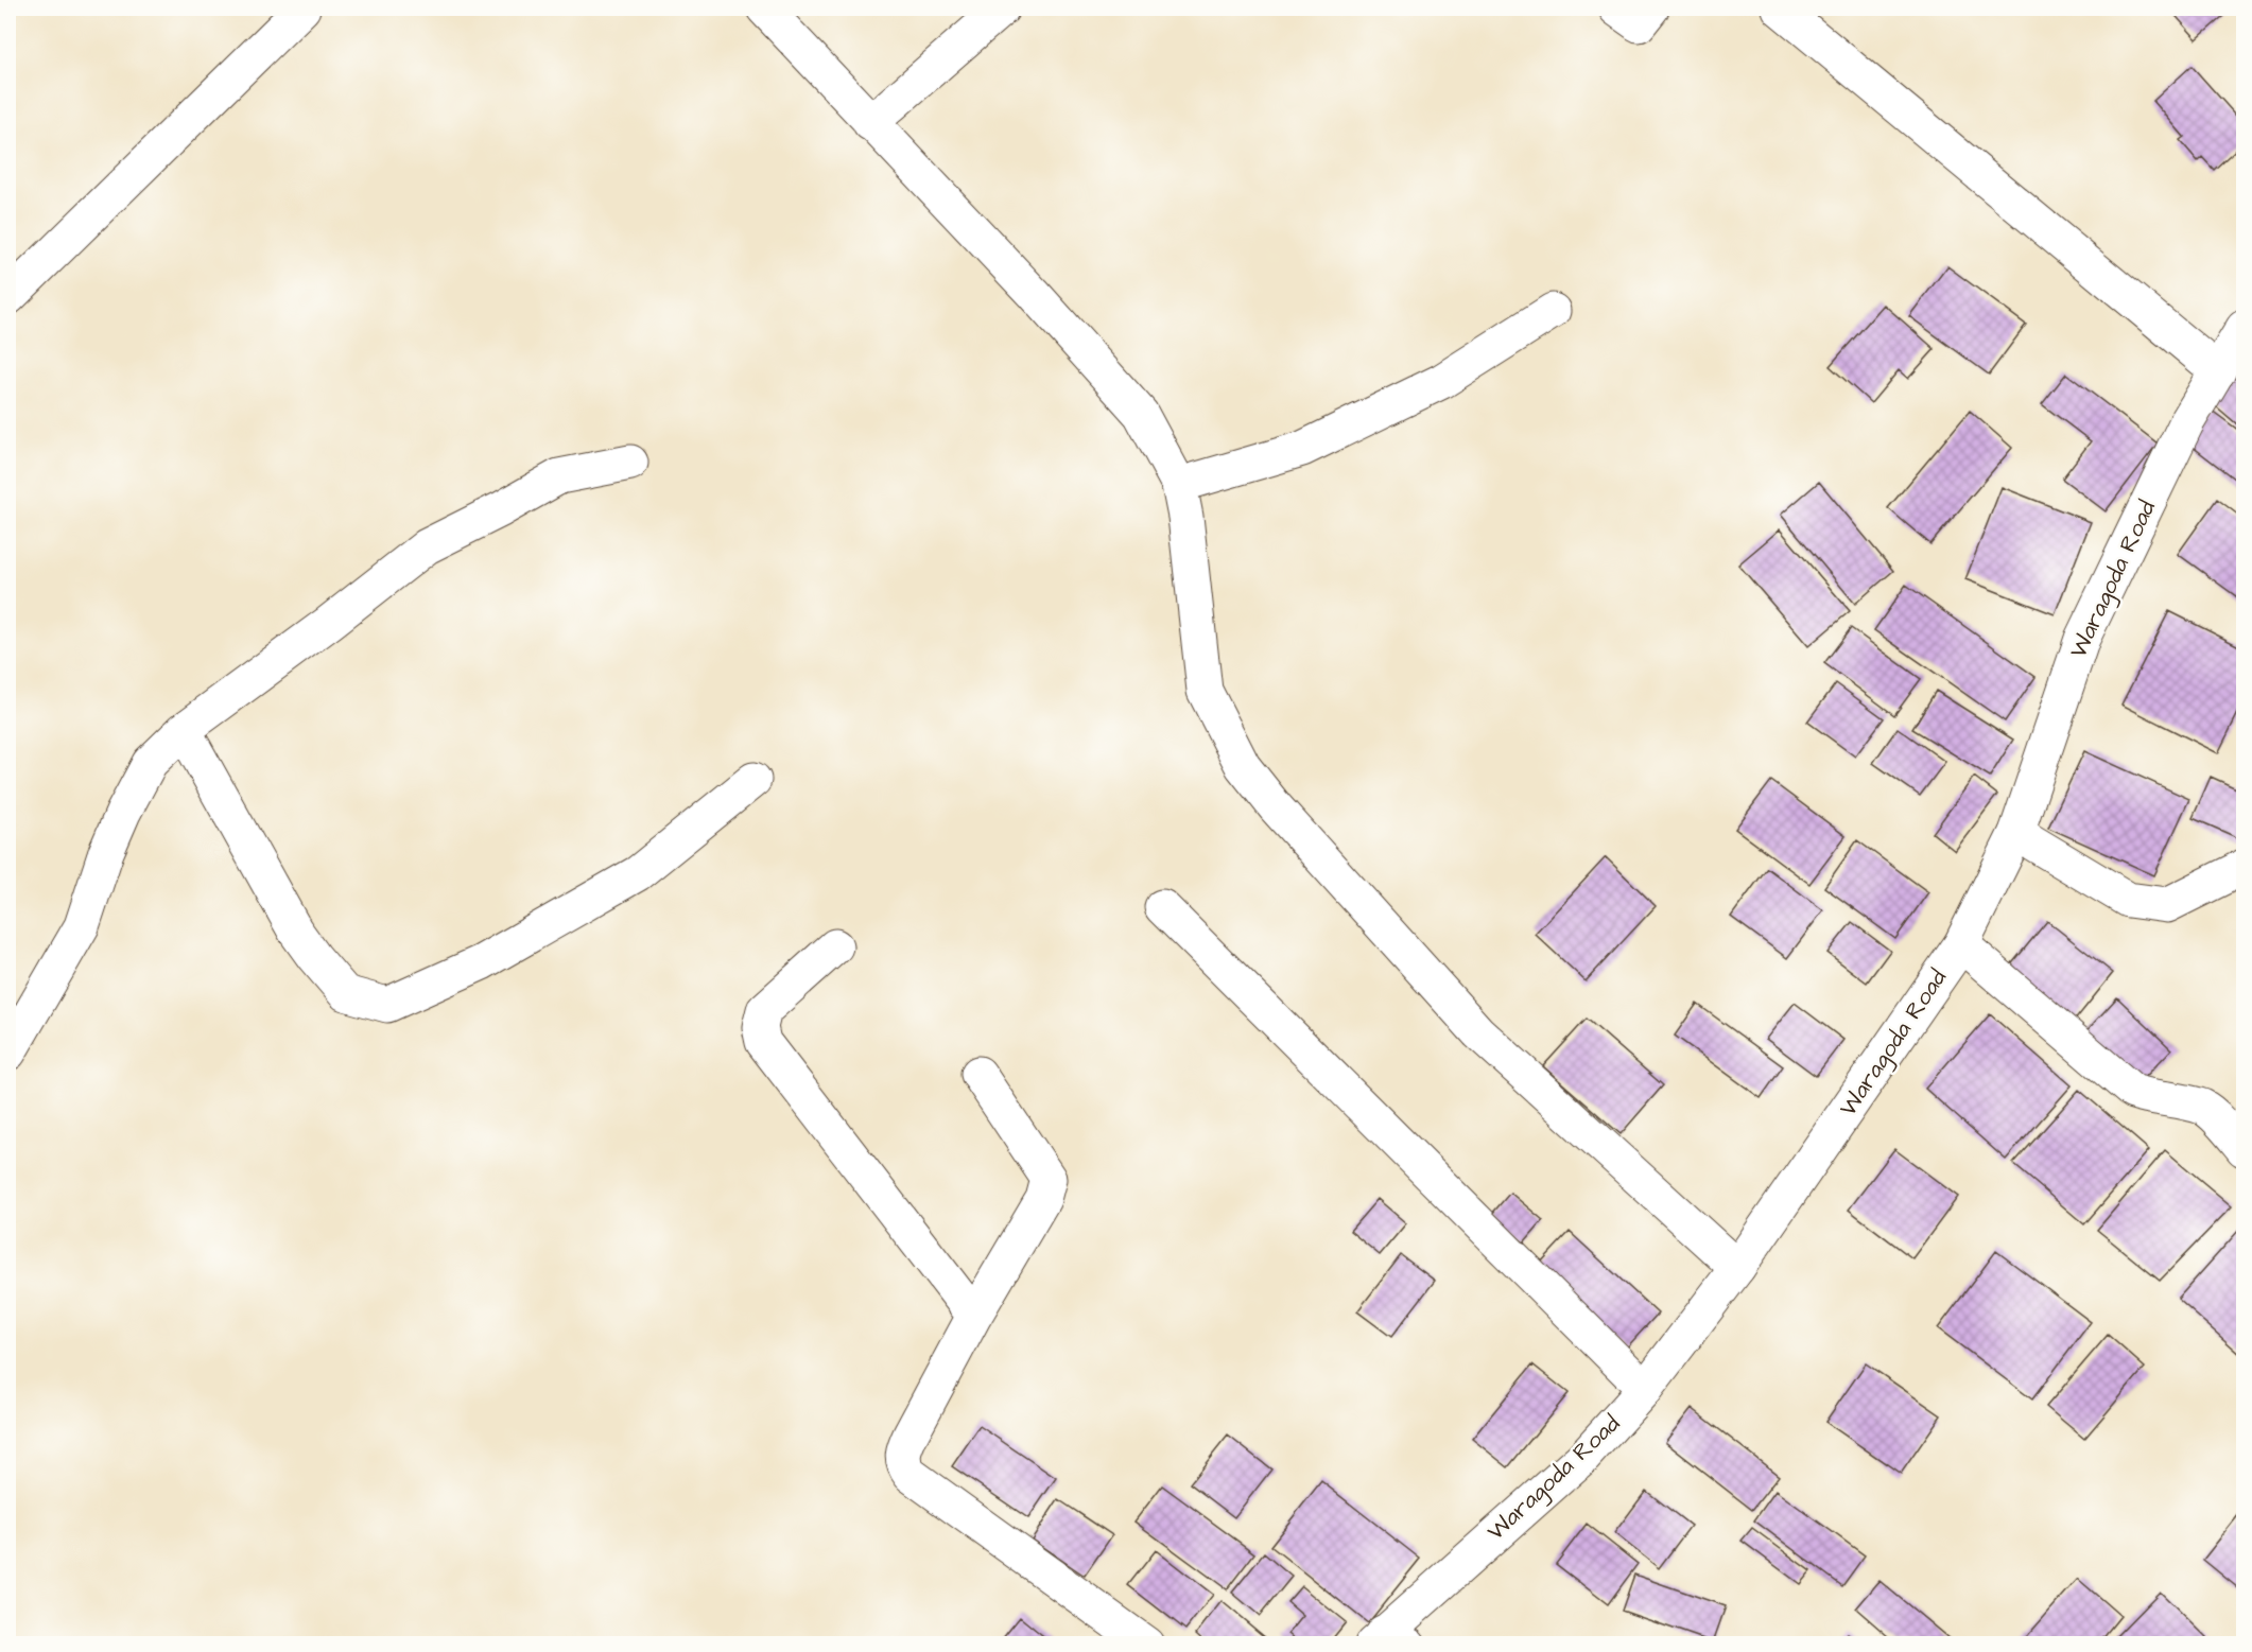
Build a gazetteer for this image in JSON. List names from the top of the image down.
{
  "streets": {
    "street": ["Waragoda Road"]
  }
}
